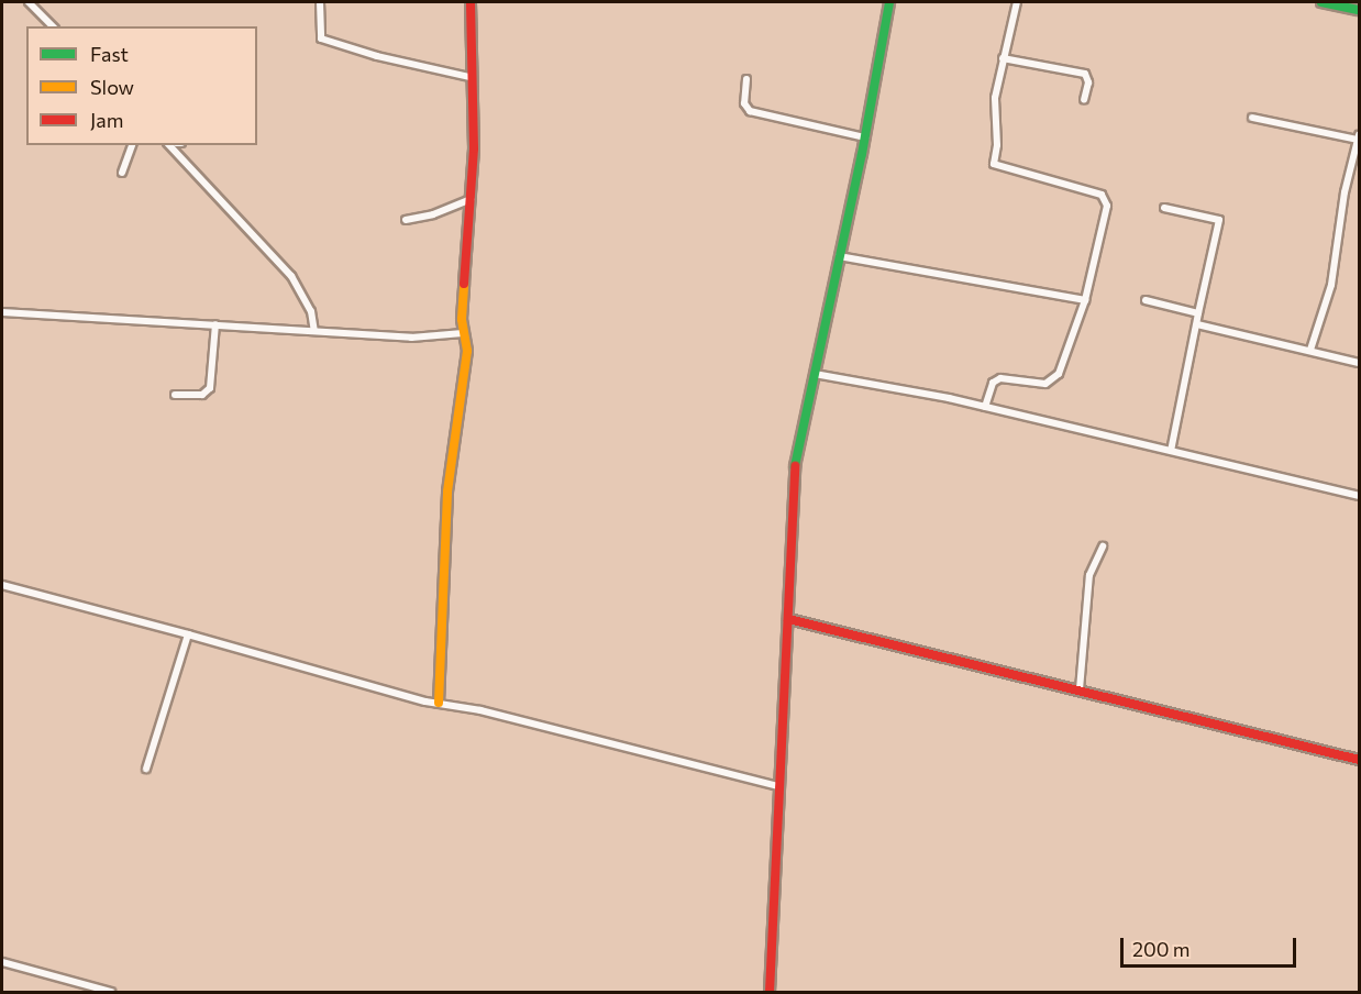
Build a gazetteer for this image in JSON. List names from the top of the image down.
{
  "legend": ["Fast", "Slow", "Jam"],
  "scale_bar": "200 m"
}
